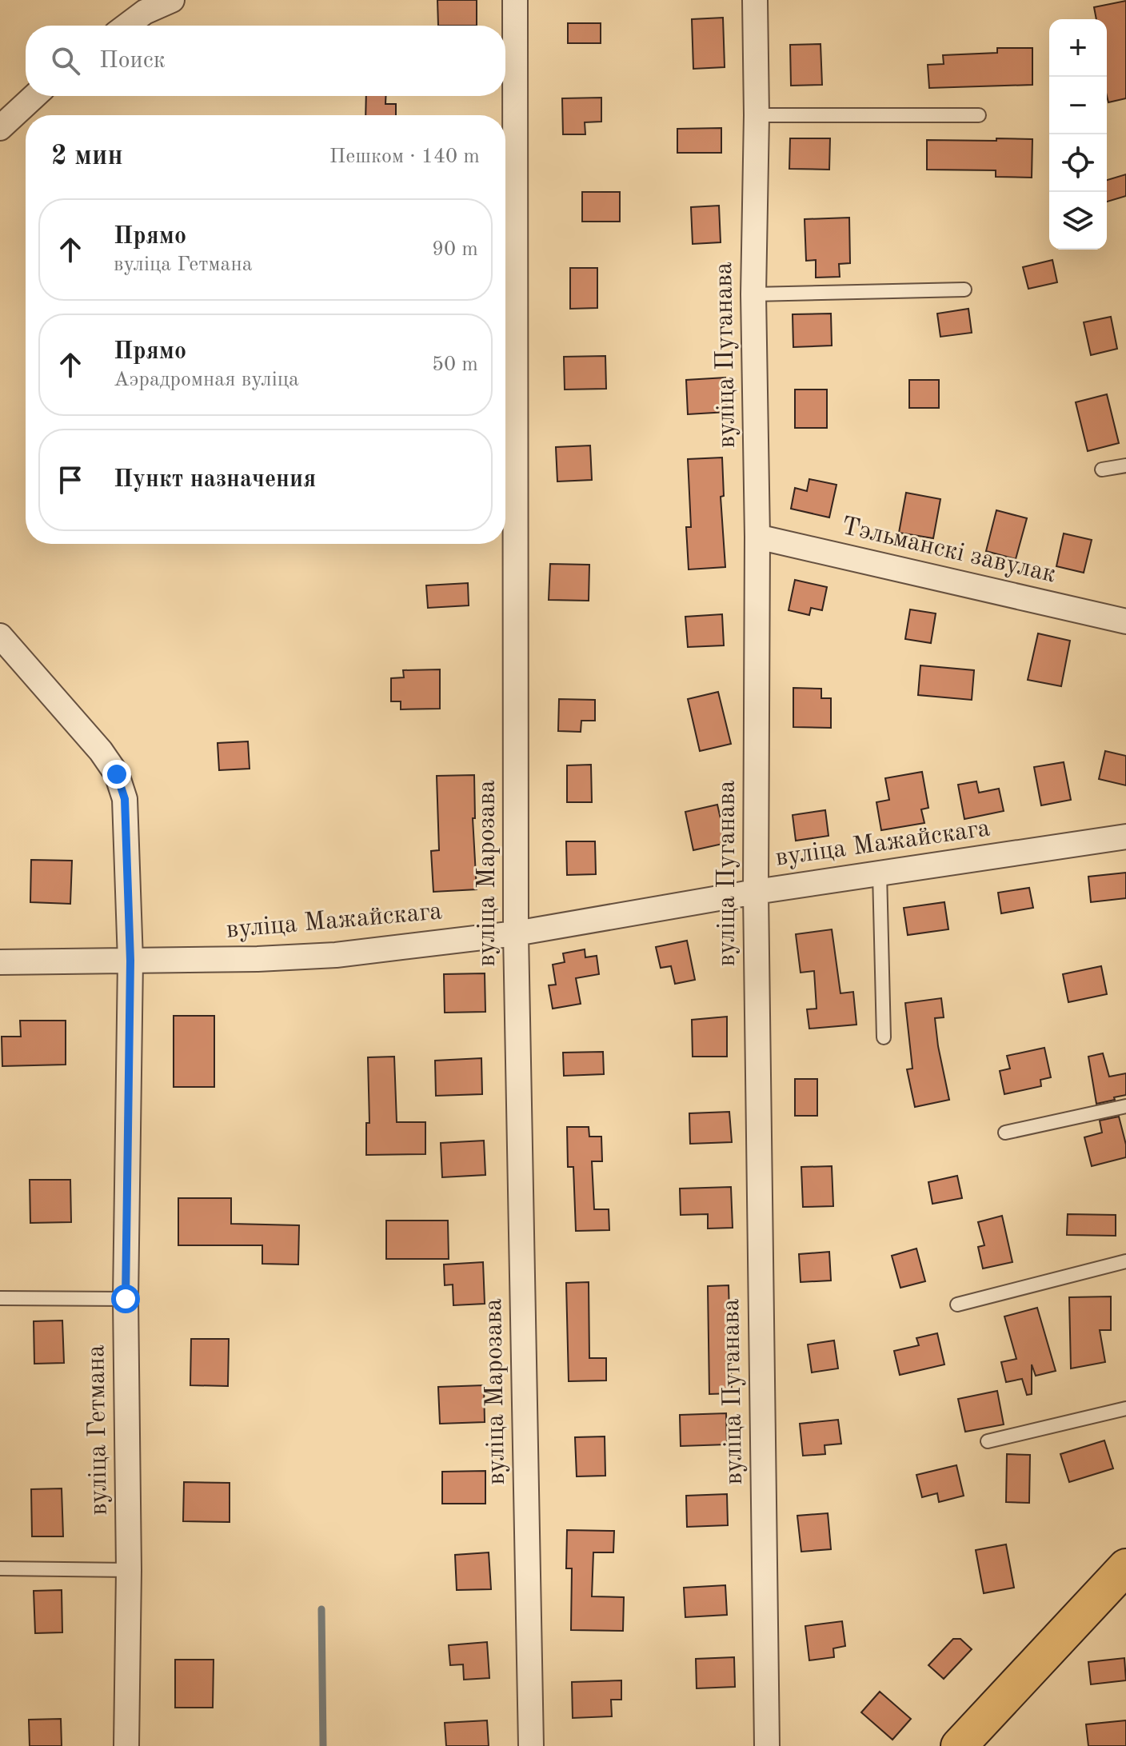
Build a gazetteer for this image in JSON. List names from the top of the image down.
{
  "streets": {
    "street": [
      "вуліца Пуганава",
      "Тэльманскі завулак",
      "вуліца Мажайскага",
      "вуліца Марозава",
      "вуліца Гетмана"
    ]
  },
  "crossings": [
    ["вуліца Пуганава", "Тэльманскі завулак"],
    ["вуліца Пуганава", "вуліца Мажайскага"],
    ["вуліца Мажайскага", "вуліца Марозава"],
    ["вуліца Мажайскага", "вуліца Гетмана"]
  ],
  "page": {
    "map_buttons": ["+", "−"],
    "search": "Поиск",
    "heading": ["2 мин", "Пешком · 140 m"],
    "list": [
      ["Прямо", "вуліца Гетмана", "90 m"],
      ["Прямо", "Аэрадромная вуліца", "50 m"],
      "Пункт назначения"
    ]
  }
}
